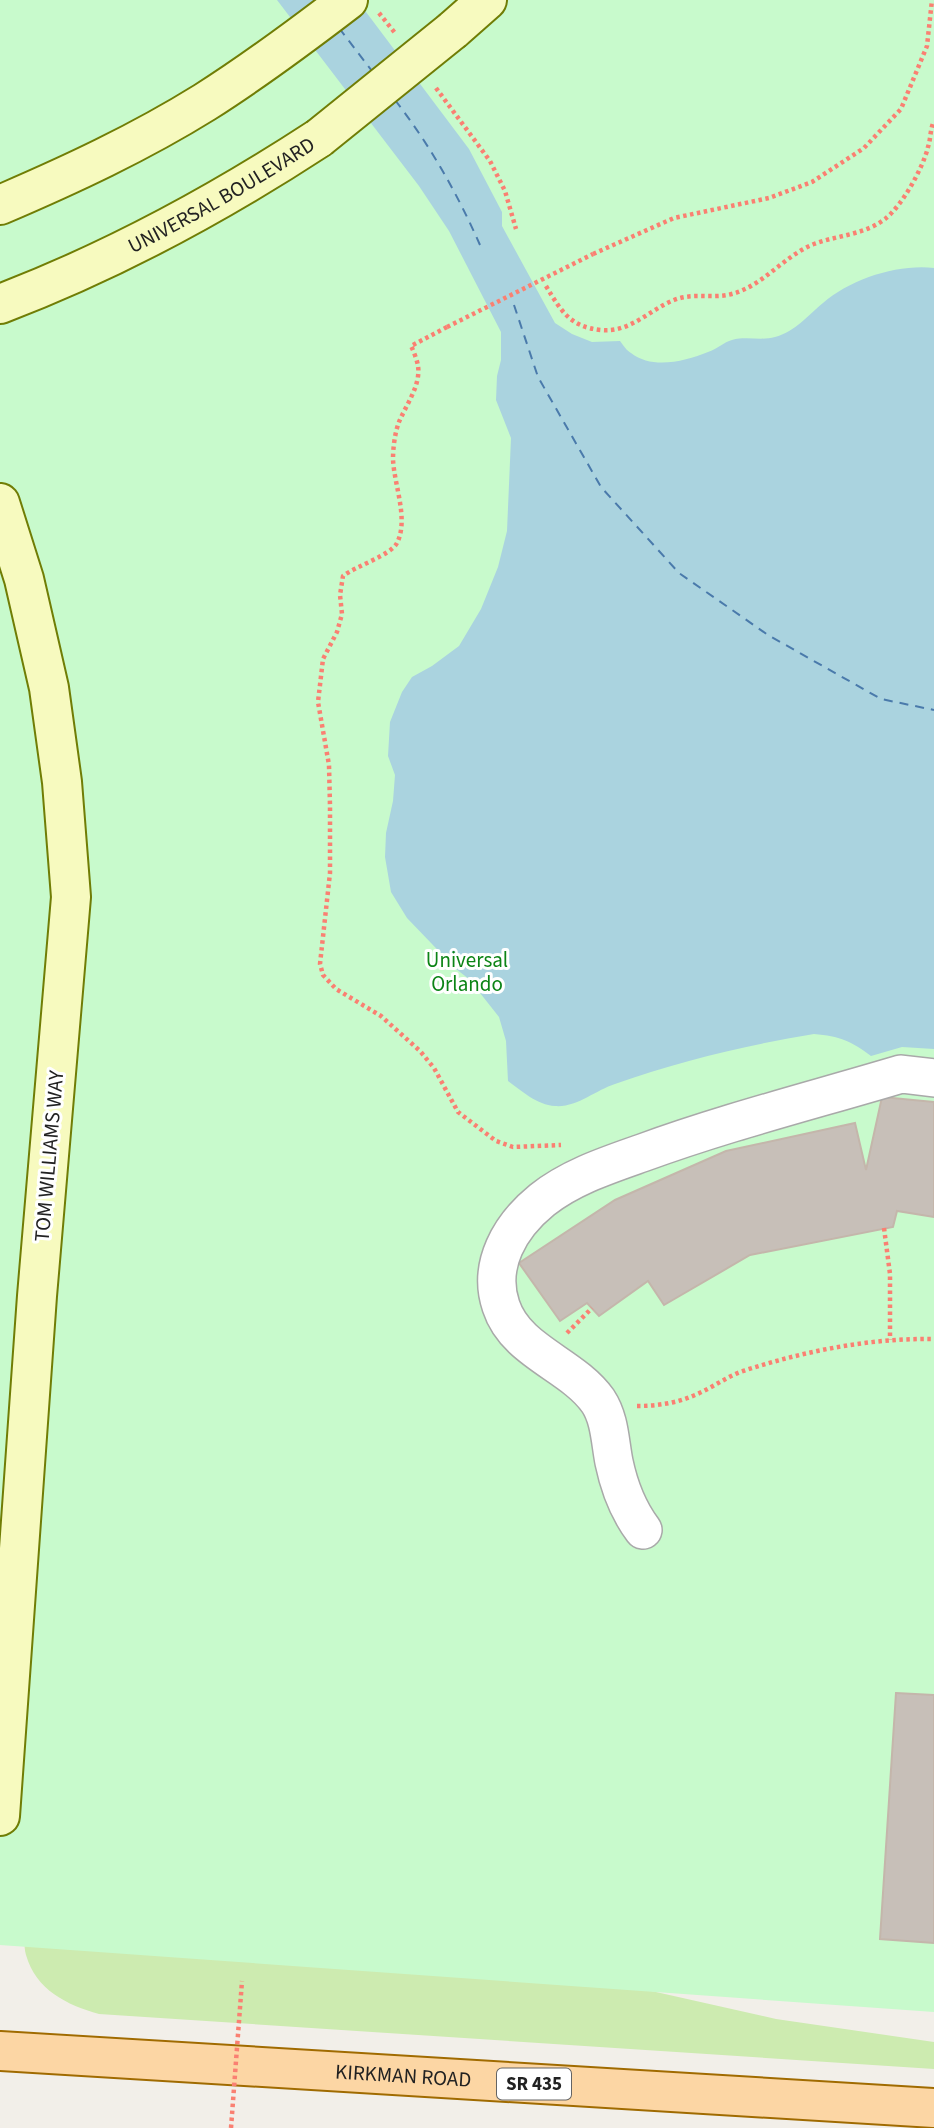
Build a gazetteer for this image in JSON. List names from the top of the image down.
{
  "streets": {
    "main road": ["KIRKMAN ROAD", "SR 435"],
    "street": ["UNIVERSAL BOULEVARD", "TOM WILLIAMS WAY"]
  },
  "parks": ["Universal Orlando"]
}
